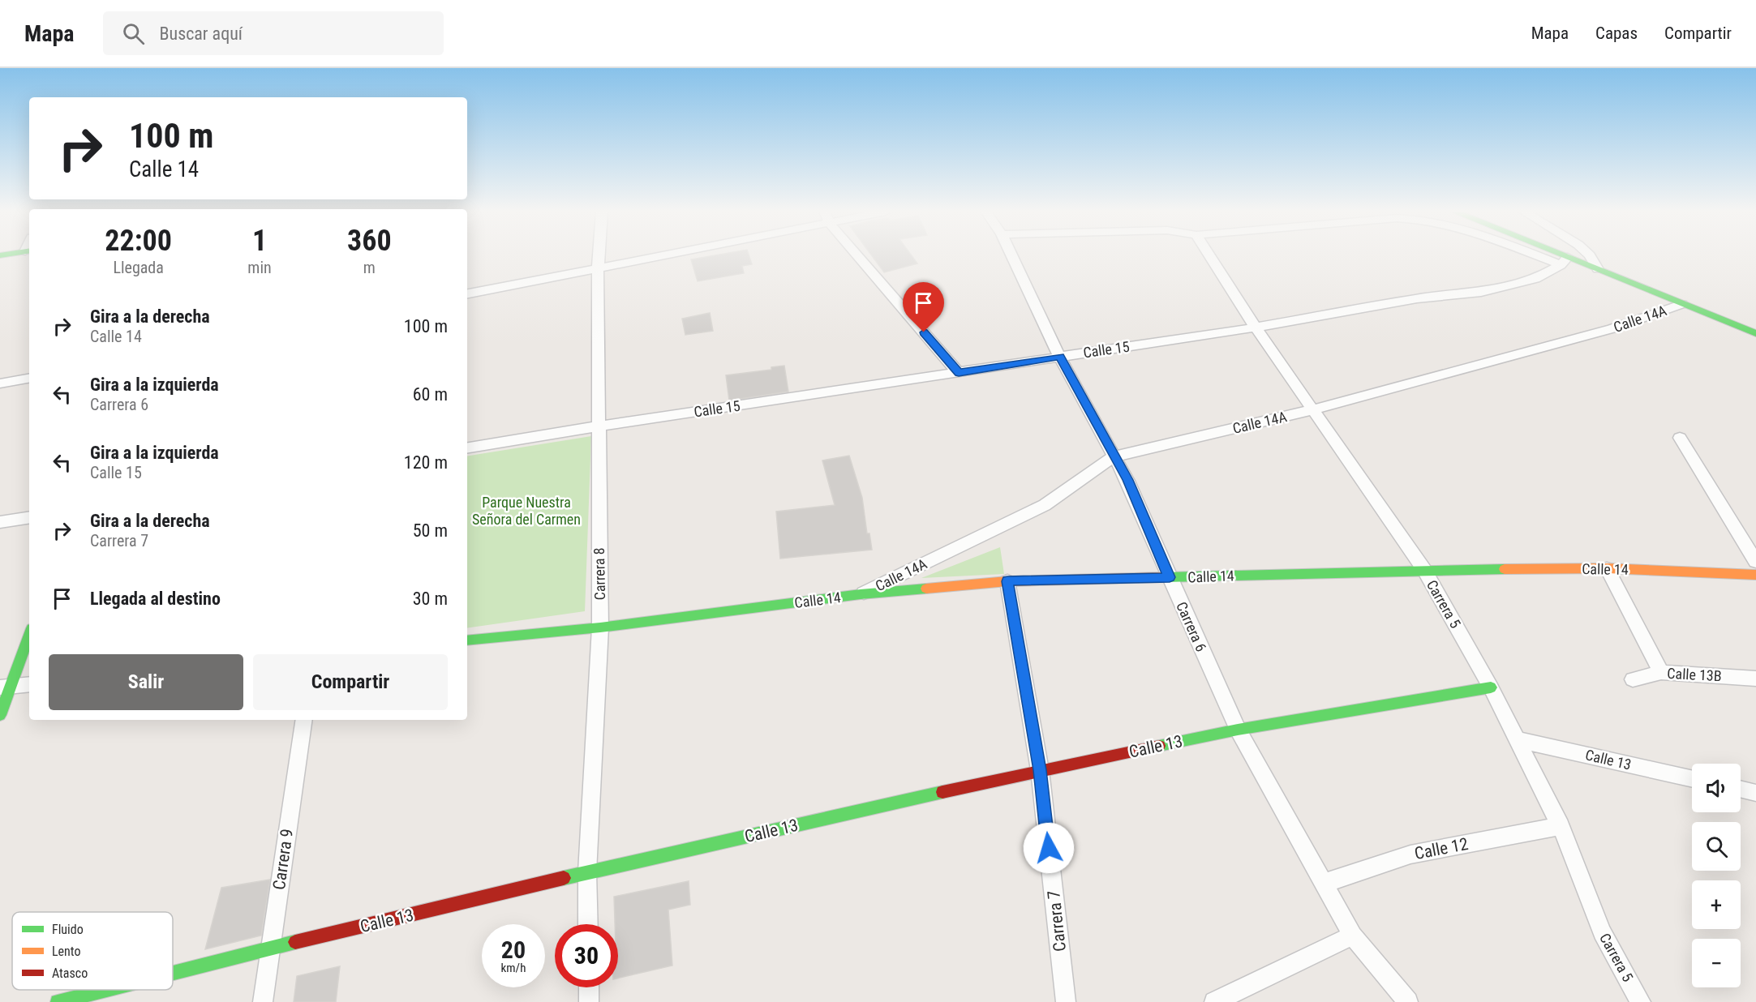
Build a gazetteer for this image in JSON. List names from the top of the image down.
{
  "streets": {
    "street": [
      "Calle 14A",
      "Calle 15",
      "Calle 14",
      "Carrera 8",
      "Carrera 5",
      "Carrera 6",
      "Calle 13B",
      "Calle 13",
      "Calle 12",
      "Carrera 9",
      "Carrera 7"
    ]
  },
  "crossings": [
    ["Calle 14A", "Calle 14"],
    ["Calle 14A", "Carrera 5"],
    ["Calle 14A", "Carrera 6"],
    ["Calle 15", "Carrera 8"],
    ["Calle 15", "Carrera 5"],
    ["Calle 15", "Carrera 6"],
    ["Calle 14", "Carrera 8"],
    ["Calle 14", "Carrera 5"],
    ["Calle 14", "Carrera 6"],
    ["Calle 14", "Carrera 7"],
    ["Carrera 8", "Calle 13"],
    ["Carrera 5", "Calle 13"],
    ["Carrera 5", "Calle 12"],
    ["Carrera 6", "Calle 13"],
    ["Carrera 6", "Calle 12"],
    ["Calle 13", "Carrera 9"],
    ["Calle 13", "Carrera 7"]
  ],
  "parks": ["Parque Nuestra Señora del Carmen"],
  "legend": ["Fluido", "Lento", "Atasco"],
  "page": {
    "header": "Mapa",
    "search": "Buscar aquí",
    "nav": ["Mapa", "Capas", "Compartir"],
    "turn": ["100 m", "Calle 14"],
    "eta": [
      "22:00",
      "Llegada",
      "1",
      "min",
      "360",
      "m"
    ],
    "list": [
      {
        "name": "Gira a la derecha",
        "note": "Calle 14",
        "value": "100 m"
      },
      {
        "name": "Gira a la izquierda",
        "note": "Carrera 6",
        "value": "60 m"
      },
      {
        "name": "Gira a la izquierda",
        "note": "Calle 15",
        "value": "120 m"
      },
      {
        "name": "Gira a la derecha",
        "note": "Carrera 7",
        "value": "50 m"
      },
      {
        "name": "Llegada al destino",
        "value": "30 m"
      }
    ],
    "buttons": ["Salir", "Compartir"],
    "map_buttons": ["+", "−"],
    "speed": "20 km/h",
    "limit": "30"
  }
}
